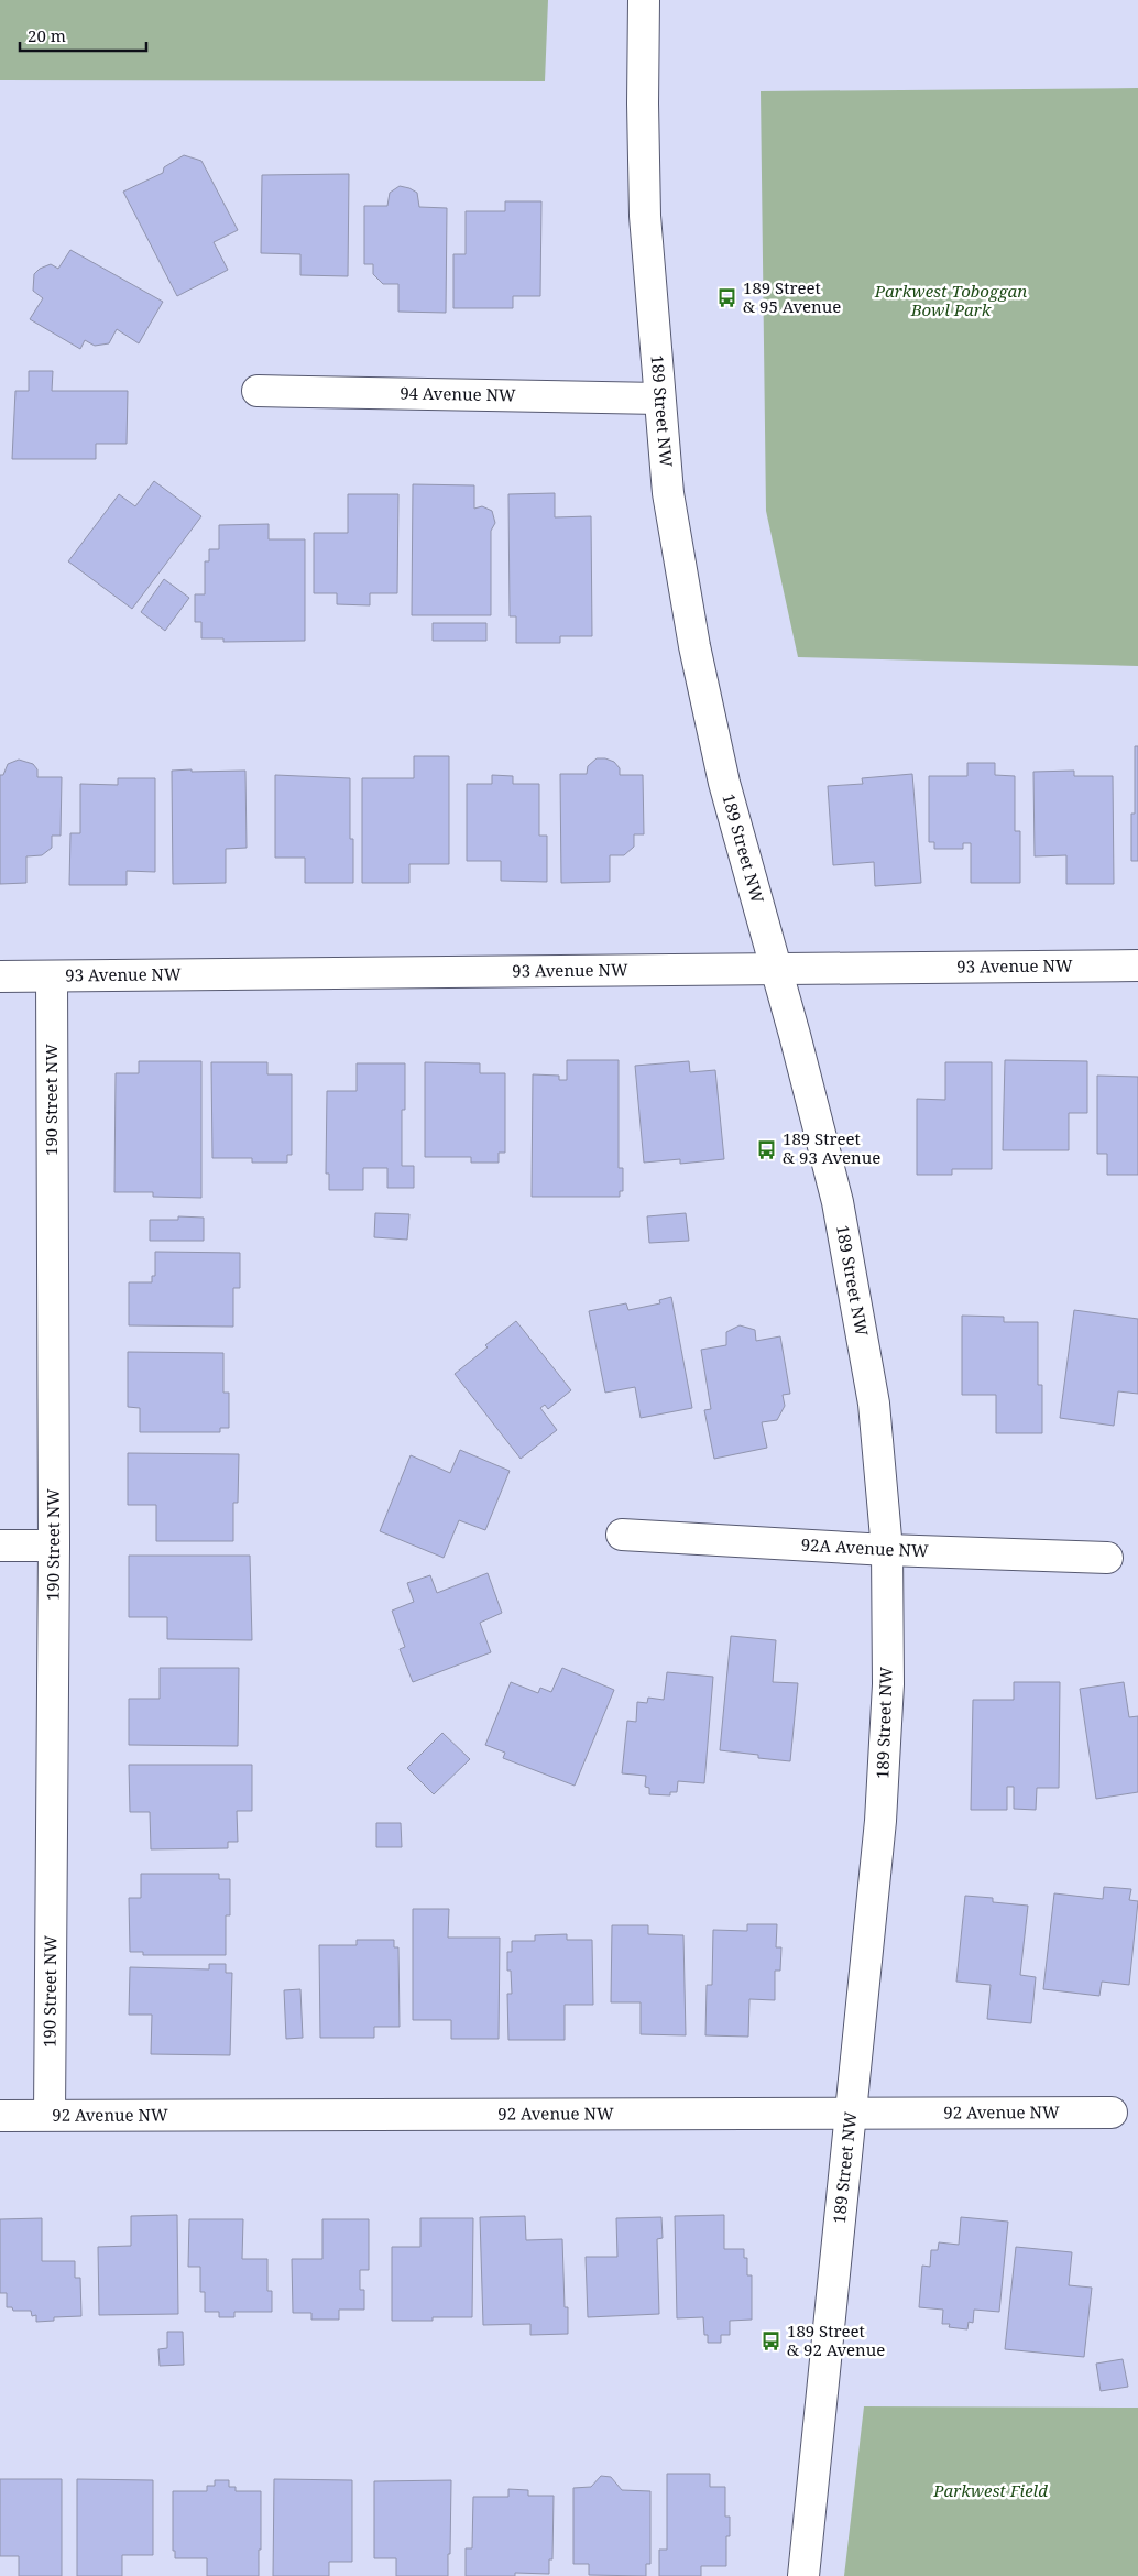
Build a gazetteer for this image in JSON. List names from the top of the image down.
{
  "streets": {
    "street": [
      "94 Avenue NW",
      "189 Street NW",
      "93 Avenue NW",
      "190 Street NW",
      "92A Avenue NW",
      "92 Avenue NW"
    ]
  },
  "crossings": [
    ["94 Avenue NW", "189 Street NW"],
    ["189 Street NW", "93 Avenue NW"],
    ["189 Street NW", "92A Avenue NW"],
    ["189 Street NW", "92 Avenue NW"],
    ["93 Avenue NW", "190 Street NW"],
    ["190 Street NW", "92 Avenue NW"]
  ],
  "parks": ["Parkwest Toboggan Bowl Park", "Parkwest Field"],
  "places": {
    "bus stop": ["189 Street & 95 Avenue", "189 Street & 93 Avenue", "189 Street & 92 Avenue"]
  },
  "scale_bar": "20 m"
}
